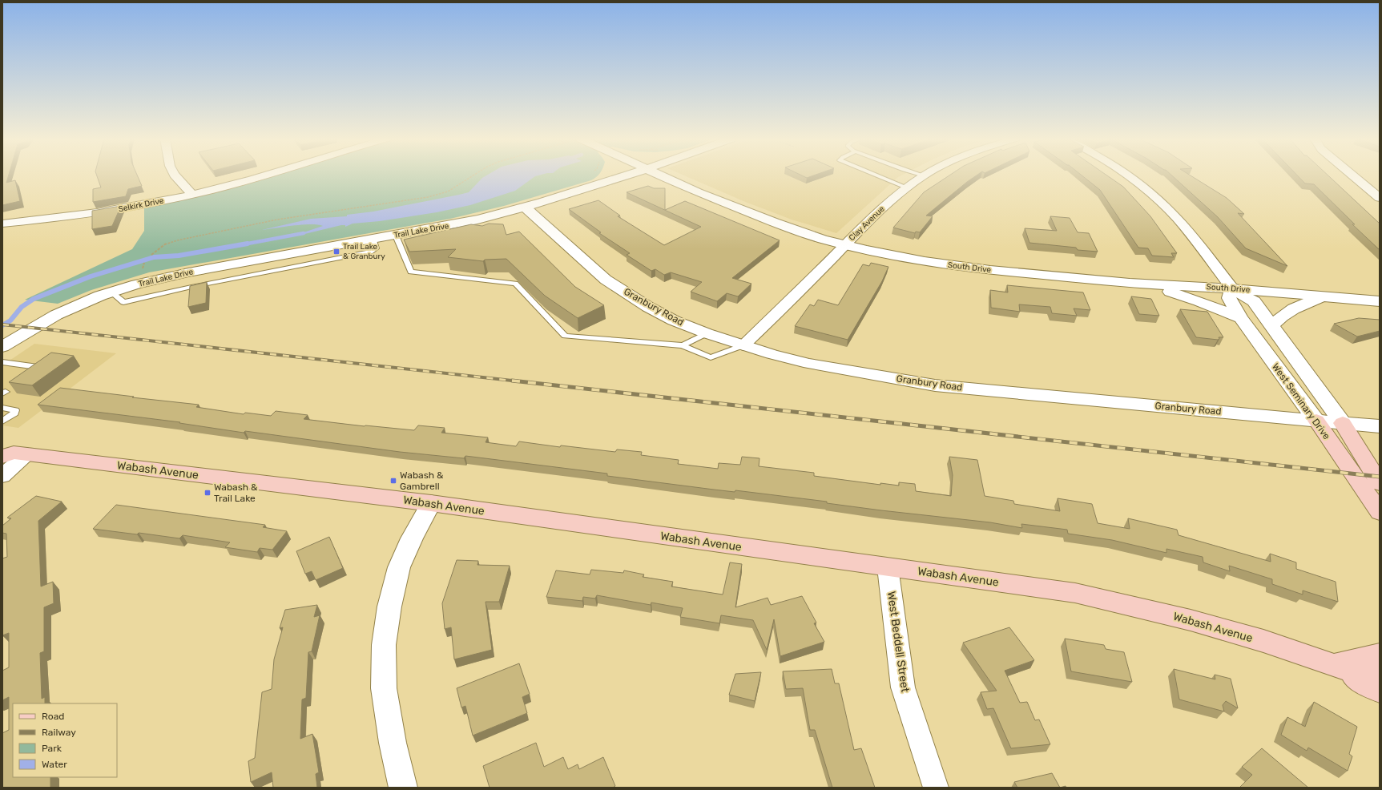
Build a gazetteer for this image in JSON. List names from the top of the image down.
{
  "streets": {
    "main road": ["West Seminary Drive", "Wabash Avenue"],
    "street": [
      "Selkirk Drive",
      "Clay Avenue",
      "Trail Lake Drive",
      "South Drive",
      "Granbury Road",
      "West Beddell Street"
    ]
  },
  "crossings": [
    ["Clay Avenue", "South Drive"],
    ["Clay Avenue", "Granbury Road"],
    ["Trail Lake Drive", "Granbury Road"],
    ["South Drive", "West Seminary Drive"],
    ["Granbury Road", "West Seminary Drive"],
    ["Wabash Avenue", "West Beddell Street"]
  ],
  "places": {
    "transit": ["Trail Lake & Granbury", "Wabash & Gambrell", "Wabash & Trail Lake"]
  },
  "legend": [
    "Road",
    "Railway",
    "Park",
    "Water"
  ]
}
